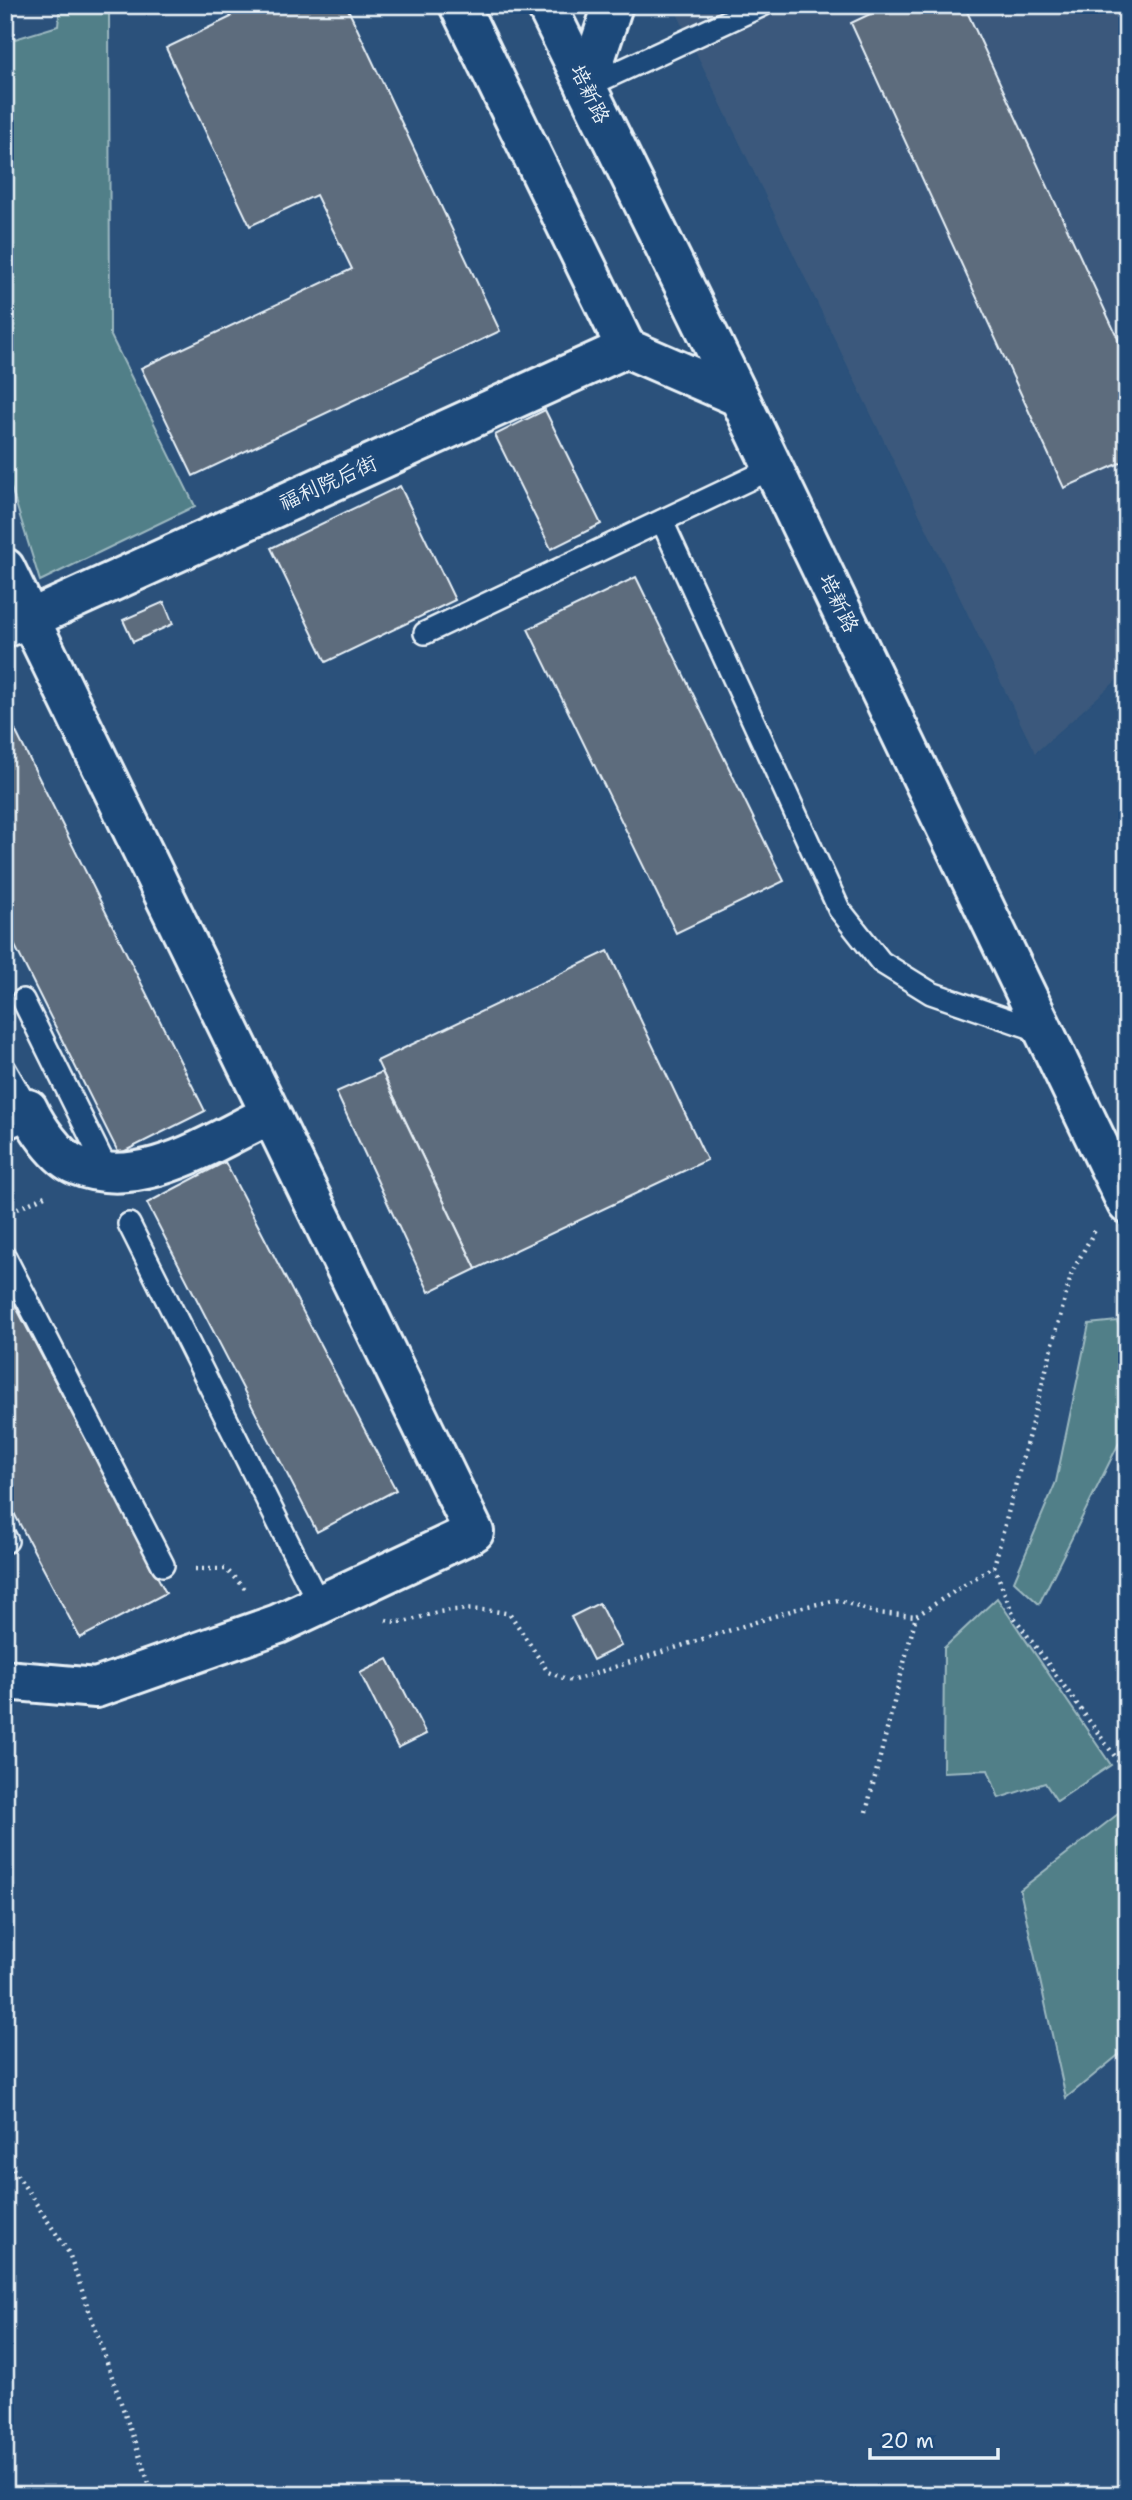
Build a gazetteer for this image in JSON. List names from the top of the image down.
{
  "streets": {
    "main road": ["培新路", "福利院后街"]
  },
  "scale_bar": "20 m"
}
